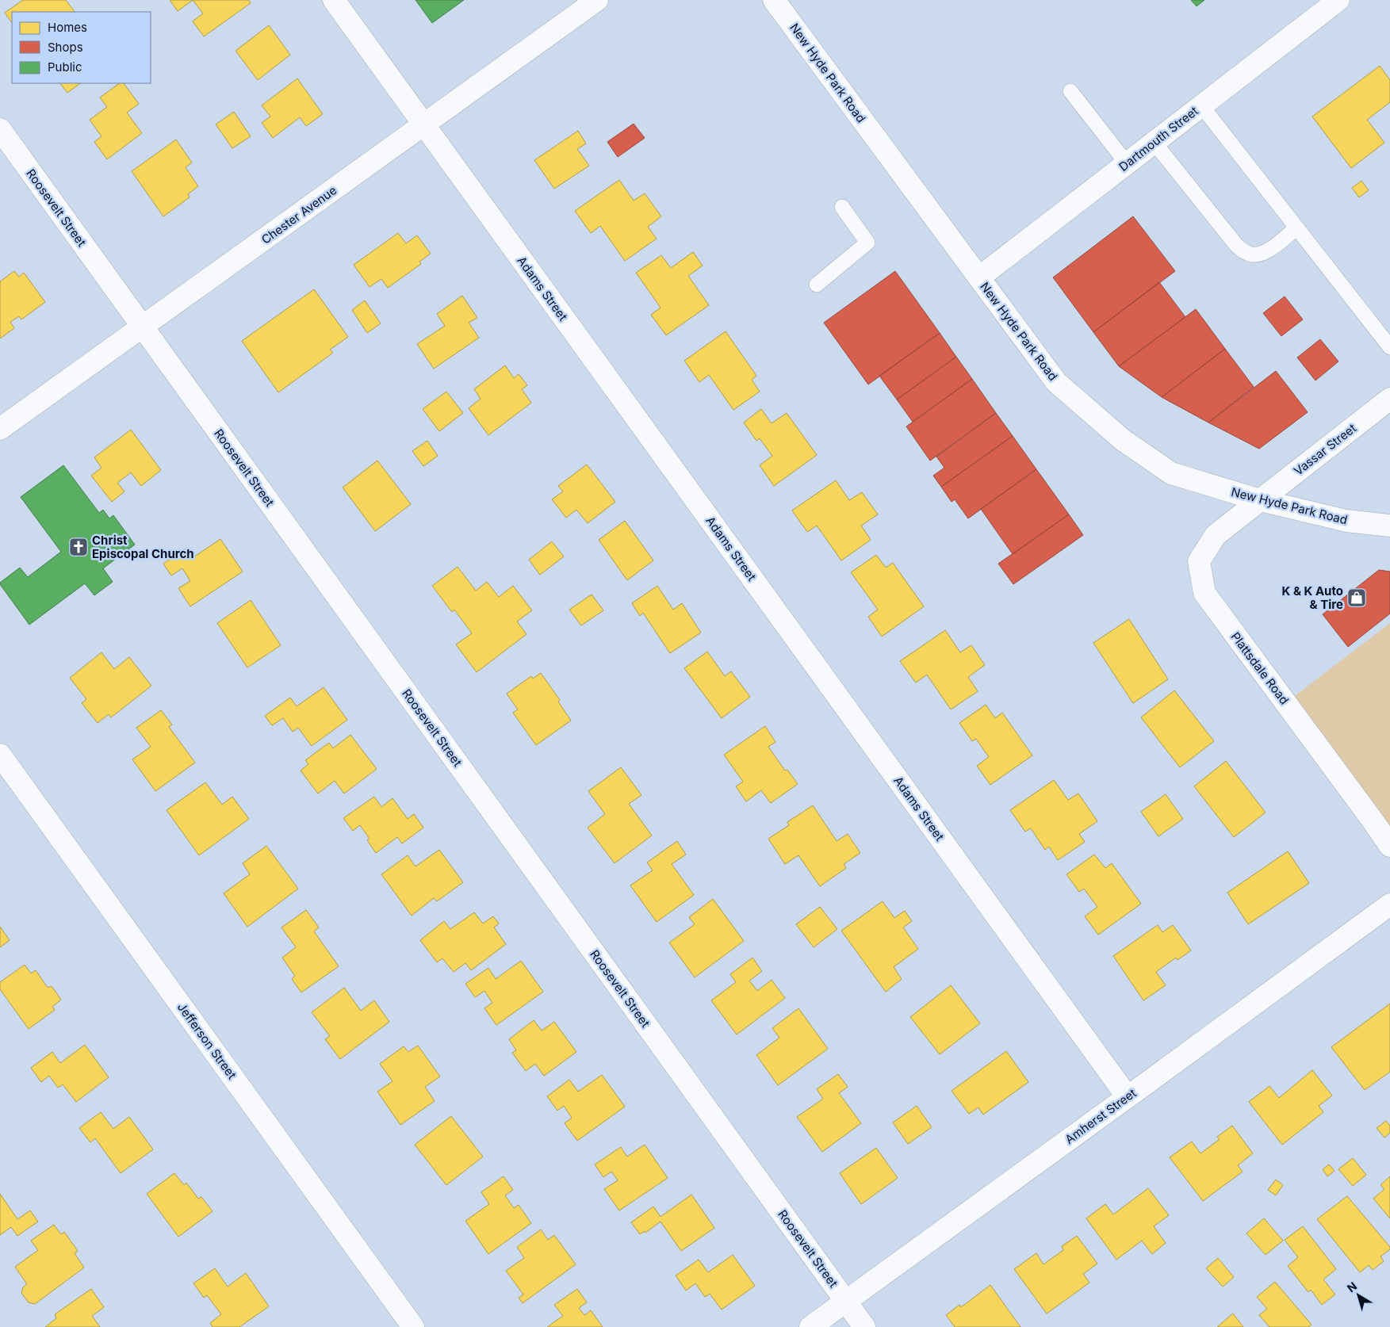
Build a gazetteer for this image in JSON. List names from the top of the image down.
{
  "streets": {
    "street": [
      "New Hyde Park Road",
      "Dartmouth Street",
      "Roosevelt Street",
      "Chester Avenue",
      "Adams Street",
      "Vassar Street",
      "Plattsdale Road",
      "Jefferson Street",
      "Amherst Street"
    ]
  },
  "crossings": [
    ["New Hyde Park Road", "Dartmouth Street"],
    ["New Hyde Park Road", "Vassar Street"],
    ["New Hyde Park Road", "Plattsdale Road"],
    ["Roosevelt Street", "Chester Avenue"],
    ["Roosevelt Street", "Amherst Street"],
    ["Chester Avenue", "Adams Street"],
    ["Adams Street", "Amherst Street"],
    ["Vassar Street", "Plattsdale Road"]
  ],
  "places": {
    "church": ["Christ Episcopal Church"],
    "shop": ["K & K Auto & Tire"]
  },
  "legend": ["Homes", "Shops", "Public"],
  "north": "top left"
}
